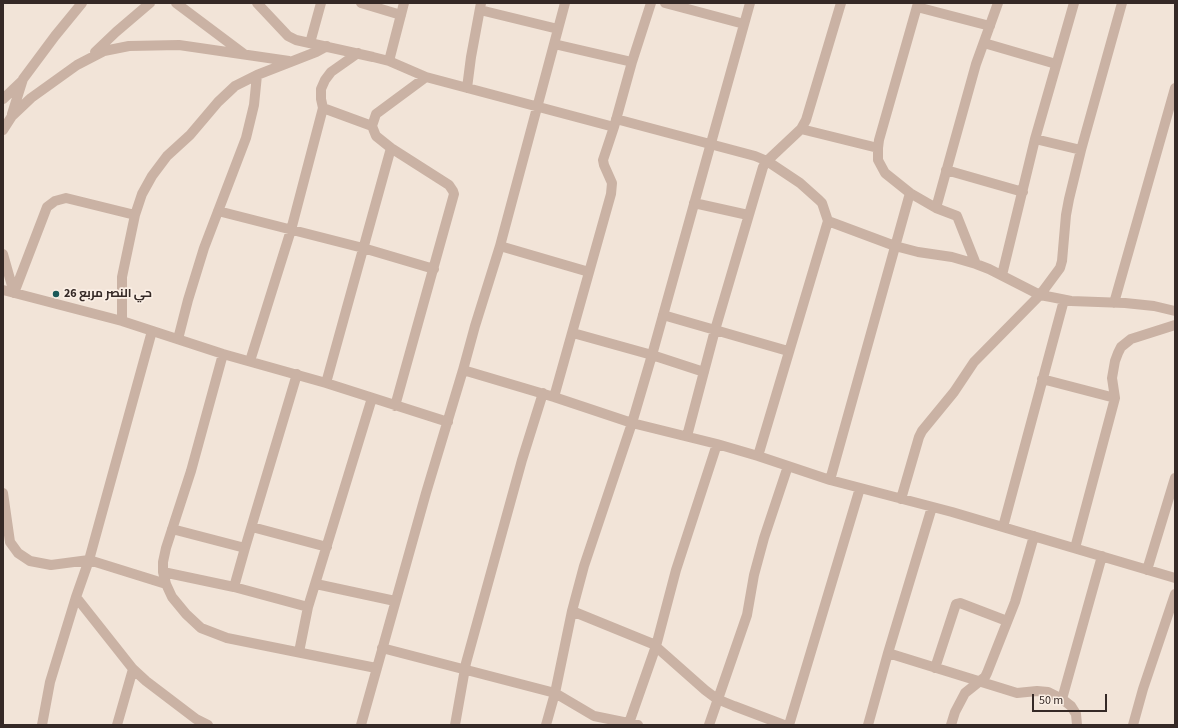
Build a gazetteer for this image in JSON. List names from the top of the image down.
{
  "places": ["حي النصر مربع 26"],
  "scale_bar": "50 m"
}
